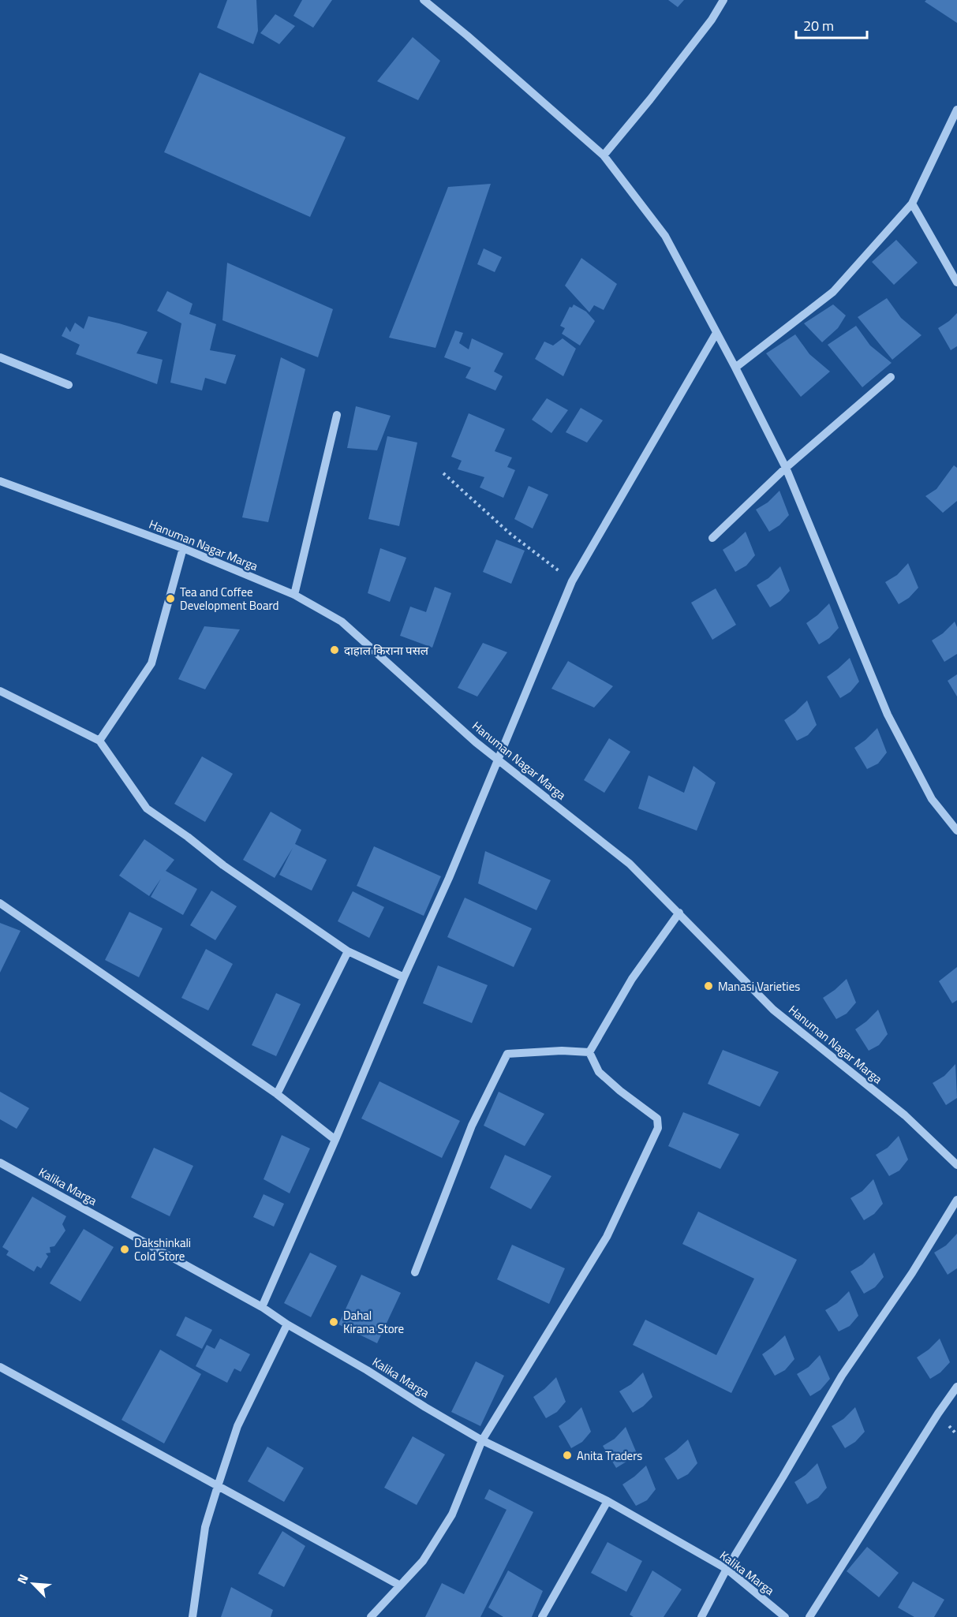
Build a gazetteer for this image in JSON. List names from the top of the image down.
{
  "streets": {
    "street": ["Hanuman Nagar Marga", "Kalika Marga"]
  },
  "places": [
    "Tea and Coffee Development Board",
    "दाहाल किराना पसल",
    "Manasi Varieties",
    "Dakshinkali Cold Store",
    "Dahal Kirana Store",
    "Anita Traders"
  ],
  "scale_bar": "20 m",
  "north": "top left"
}
